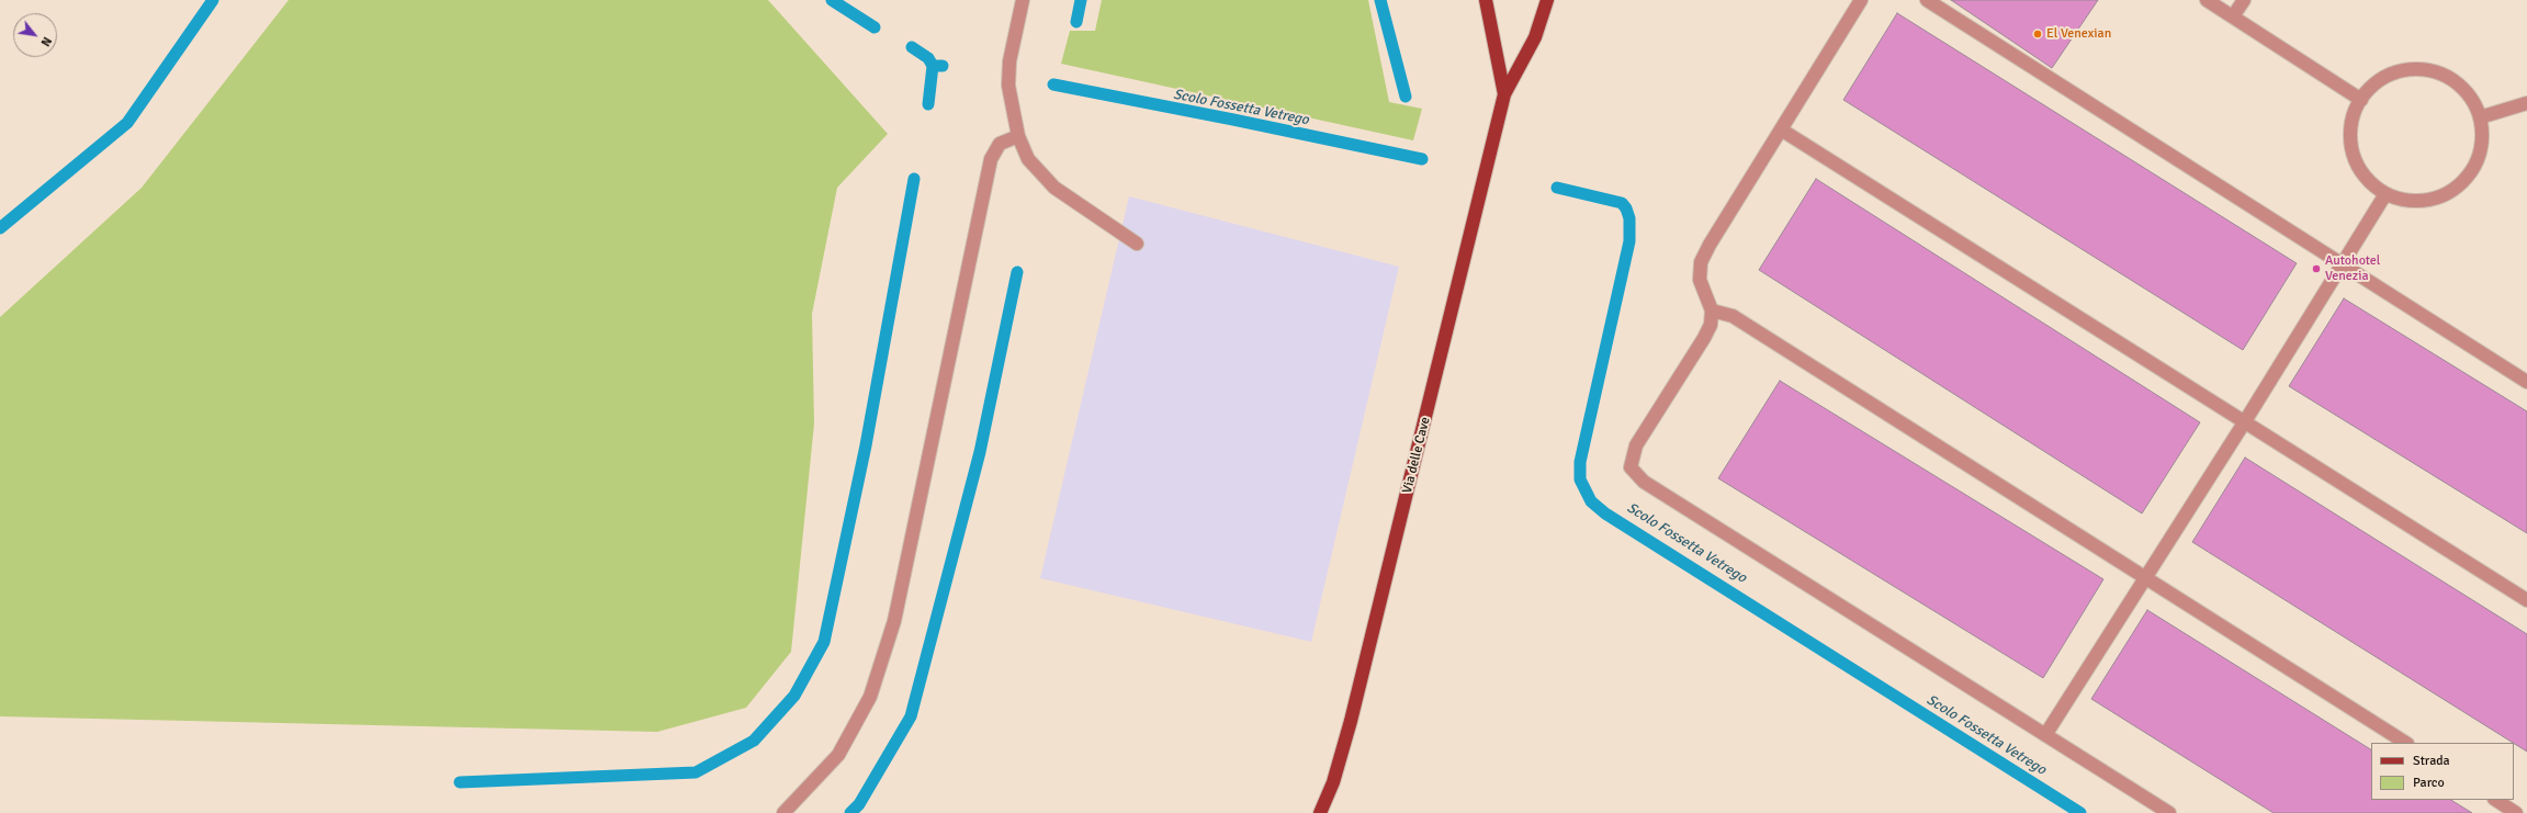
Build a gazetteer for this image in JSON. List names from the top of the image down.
{
  "streets": {
    "main road": ["Via delle Cave"]
  },
  "water": ["Scolo Fossetta Vetrego"],
  "places": ["El Venexian", "Autohotel Venezia"],
  "legend": ["Strada", "Parco"],
  "north": "bottom right"
}
